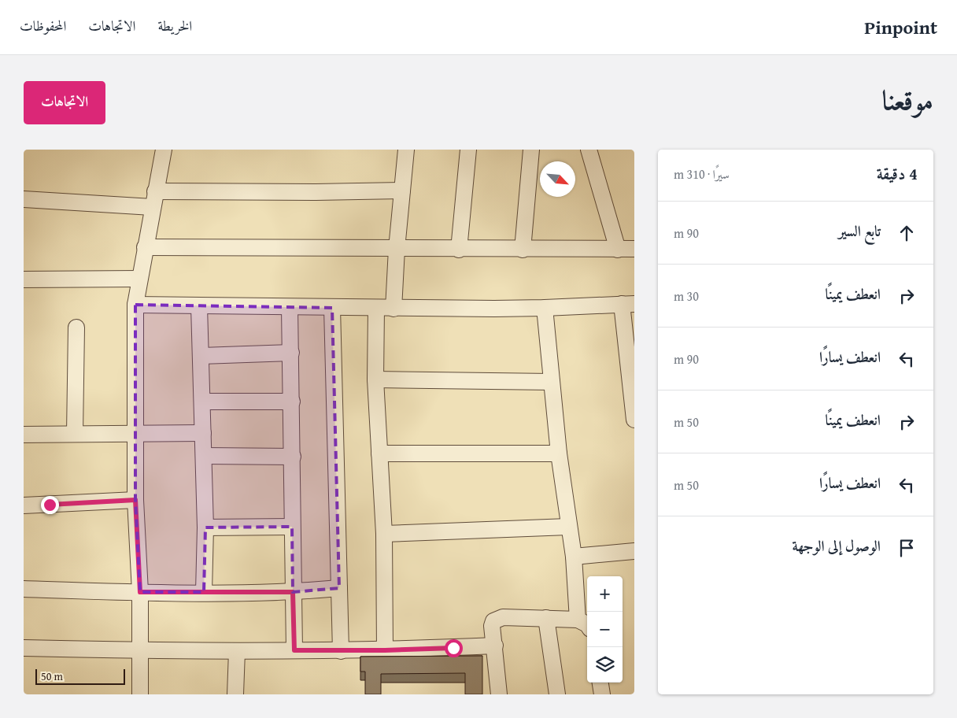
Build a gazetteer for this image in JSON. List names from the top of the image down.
{
  "scale_bar": "50 m",
  "north": "bottom right",
  "page": {
    "header": "Pinpoint",
    "nav": ["الخريطة", "الاتجاهات", "المحفوظات"],
    "title": "موقعنا",
    "buttons": "الاتجاهات",
    "heading": ["4 دقيقة", "سيرًا · 310 m"],
    "list": [
      ["تابع السير", "90 m"],
      ["انعطف يمينًا", "30 m"],
      ["انعطف يسارًا", "90 m"],
      ["انعطف يمينًا", "50 m"],
      ["انعطف يسارًا", "50 m"],
      "الوصول إلى الوجهة"
    ],
    "map_buttons": ["+", "−"],
    "scale": "50 m"
  }
}
